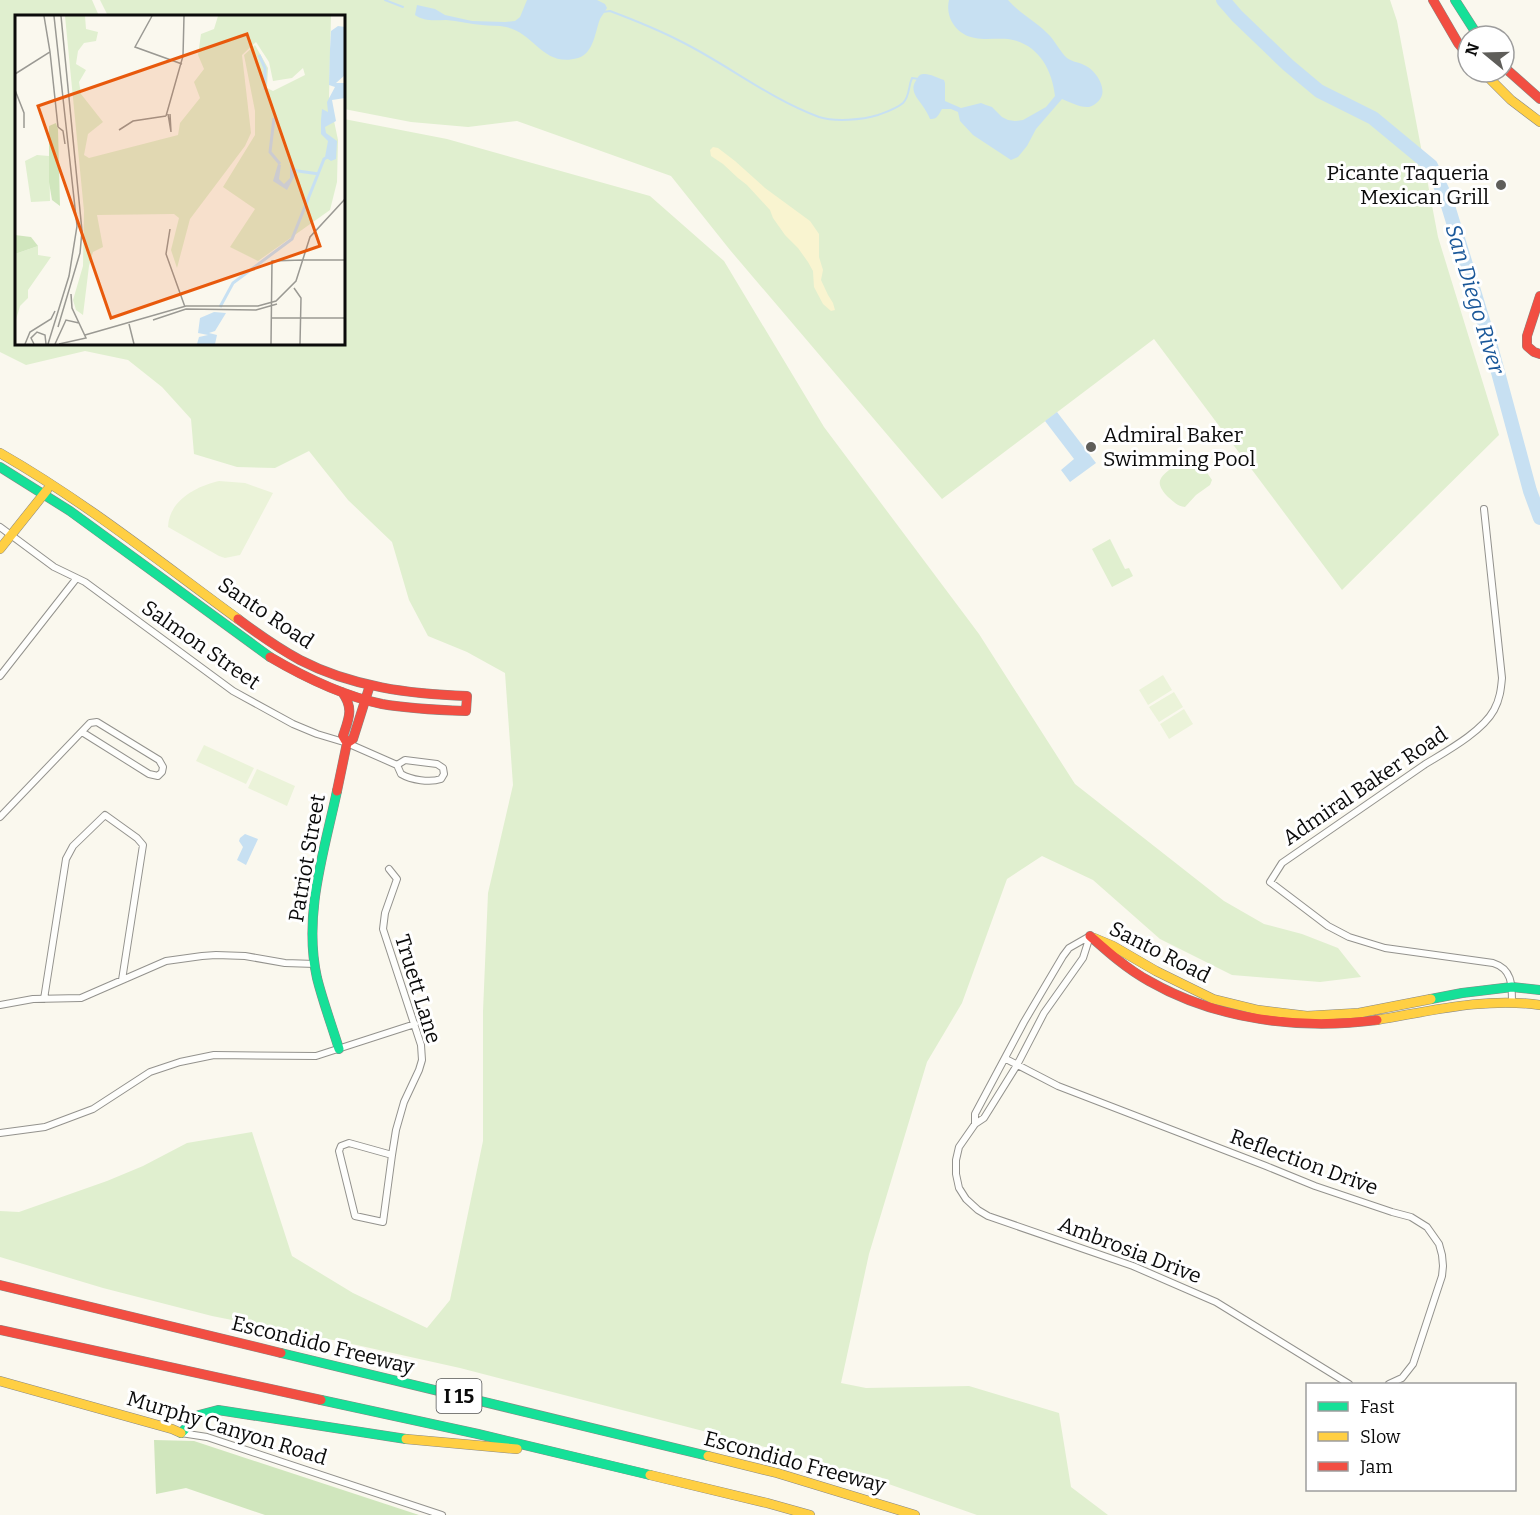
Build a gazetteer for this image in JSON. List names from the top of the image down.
{
  "streets": {
    "main road": [
      "Santo Road",
      "Patriot Street",
      "Escondido Freeway",
      "I 15",
      "Murphy Canyon Road"
    ],
    "street": [
      "Salmon Street",
      "Admiral Baker Road",
      "Truett Lane",
      "Reflection Drive",
      "Ambrosia Drive"
    ]
  },
  "crossings": [
    ["Santo Road", "Admiral Baker Road"],
    ["Santo Road", "Patriot Street"],
    ["Santo Road", "Ambrosia Drive"],
    ["Salmon Street", "Patriot Street"],
    ["Reflection Drive", "Ambrosia Drive"]
  ],
  "water": ["San Diego River"],
  "places": ["Picante Taqueria Mexican Grill", "Admiral Baker Swimming Pool"],
  "legend": ["Fast", "Slow", "Jam"],
  "north": "left"
}
